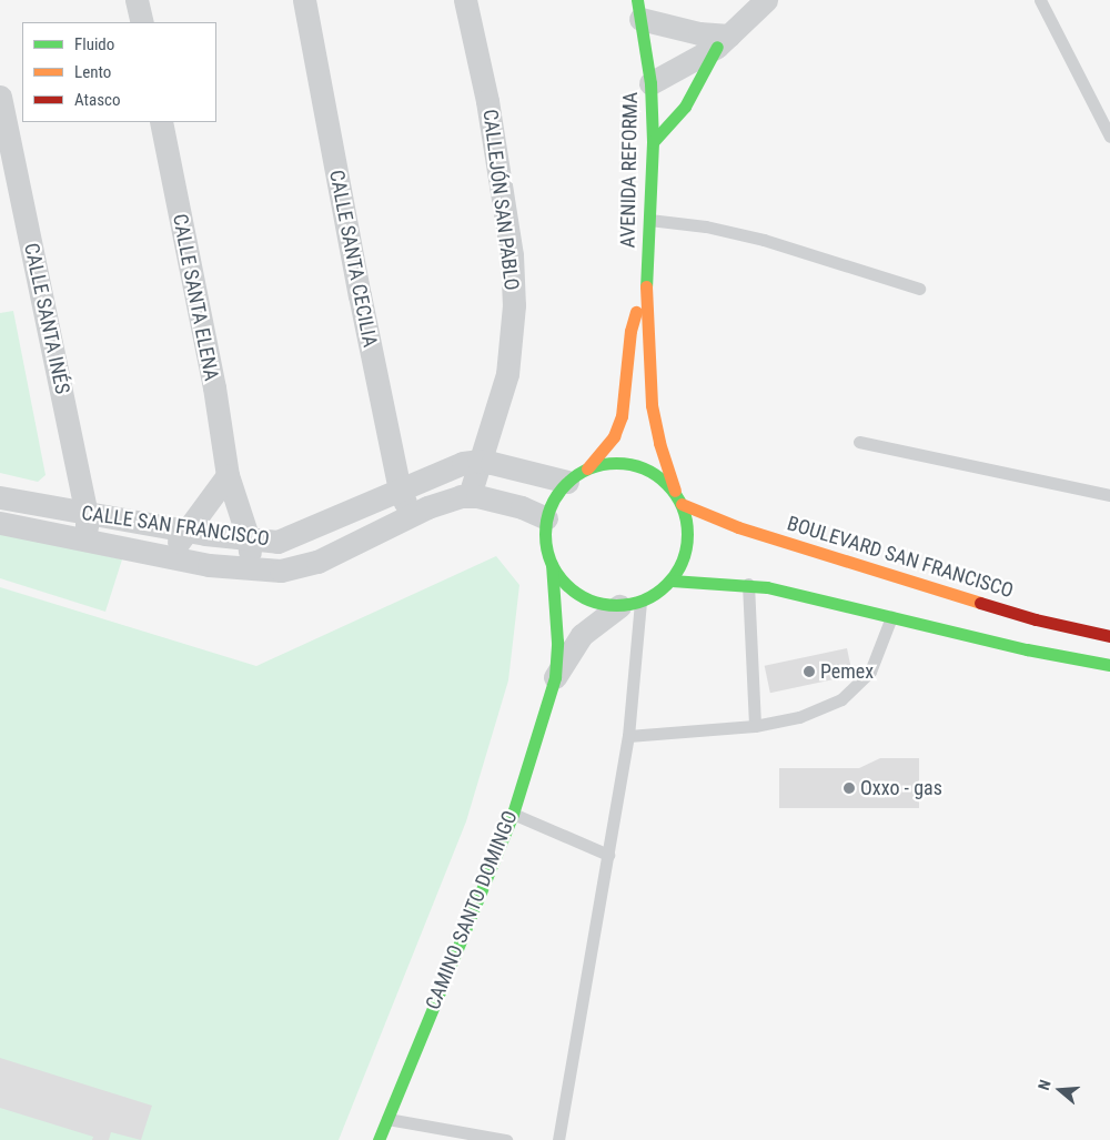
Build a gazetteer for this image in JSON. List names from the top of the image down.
{
  "streets": {
    "street": [
      "AVENIDA REFORMA",
      "CALLEJÓN SAN PABLO",
      "CALLE SANTA CECILIA",
      "CALLE SANTA ELENA",
      "CALLE SANTA INÉS",
      "CALLE SAN FRANCISCO",
      "BOULEVARD SAN FRANCISCO",
      "CAMINO SANTO DOMINGO"
    ]
  },
  "crossings": [
    ["AVENIDA REFORMA", "CALLE SAN FRANCISCO"],
    ["AVENIDA REFORMA", "BOULEVARD SAN FRANCISCO"],
    ["AVENIDA REFORMA", "CAMINO SANTO DOMINGO"],
    ["CALLEJÓN SAN PABLO", "CALLE SAN FRANCISCO"],
    ["CALLE SANTA CECILIA", "CALLE SAN FRANCISCO"],
    ["CALLE SANTA ELENA", "CALLE SAN FRANCISCO"],
    ["CALLE SANTA INÉS", "CALLE SAN FRANCISCO"],
    ["CALLE SAN FRANCISCO", "BOULEVARD SAN FRANCISCO"],
    ["CALLE SAN FRANCISCO", "CAMINO SANTO DOMINGO"],
    ["BOULEVARD SAN FRANCISCO", "CAMINO SANTO DOMINGO"]
  ],
  "places": ["Pemex", "Oxxo - gas"],
  "legend": ["Fluido", "Lento", "Atasco"],
  "north": "left"
}
